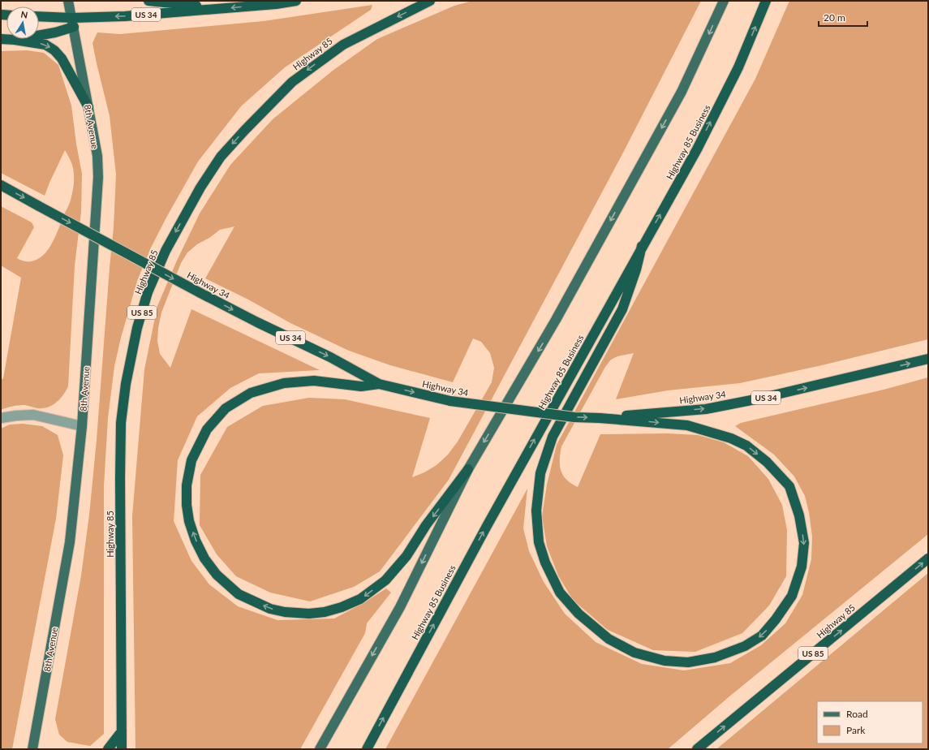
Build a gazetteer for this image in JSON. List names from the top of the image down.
{
  "streets": {
    "highway": [
      "US 34",
      "Highway 85",
      "Highway 85 Business",
      "Highway 34",
      "US 85"
    ],
    "main road": ["8th Avenue"]
  },
  "crossings": [
    ["US 34", "8th Avenue"]
  ],
  "one_way": ["Highway 85 Business", "Highway 34"],
  "legend": ["Road", "Park"],
  "scale_bar": "20 m",
  "north": "top"
}
